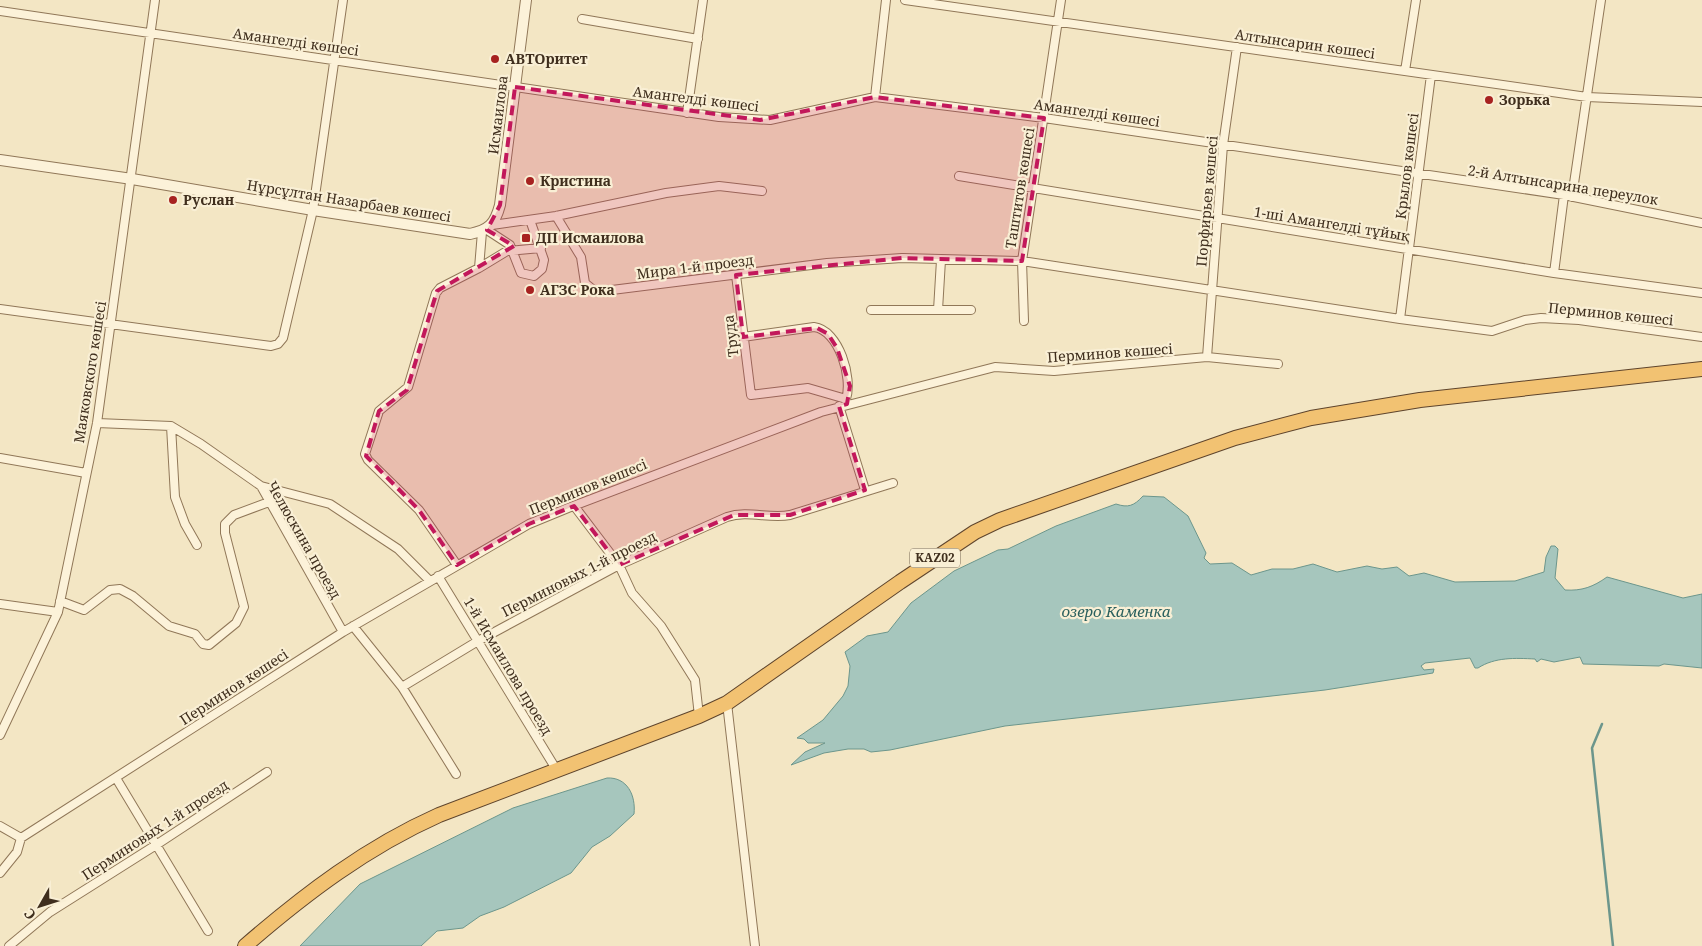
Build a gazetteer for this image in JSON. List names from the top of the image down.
{
  "streets": {
    "highway": ["KAZ02"],
    "street": [
      "Амангелді көшесі",
      "Алтынсарин көшесі",
      "Исмаилова",
      "Крылов көшесі",
      "2-й Алтынсарина переулок",
      "Таштитов көшесі",
      "Нұрсұлтан Назарбаев көшесі",
      "Порфирьев көшесі",
      "1-ші Амангелді тұйық",
      "Мира 1-й проезд",
      "Перминов көшесі",
      "Труда",
      "Маяковского көшесі",
      "Челюскина проезд",
      "Перминовых 1-й проезд",
      "1-й Исмаилова проезд"
    ]
  },
  "crossings": [
    ["Амангелді көшесі", "Исмаилова"],
    ["Амангелді көшесі", "Крылов көшесі"],
    ["Амангелді көшесі", "2-й Алтынсарина переулок"],
    ["Амангелді көшесі", "Таштитов көшесі"],
    ["Амангелді көшесі", "Порфирьев көшесі"],
    ["Амангелді көшесі", "Маяковского көшесі"],
    ["Алтынсарин көшесі", "Крылов көшесі"],
    ["Алтынсарин көшесі", "Таштитов көшесі"],
    ["Алтынсарин көшесі", "Порфирьев көшесі"],
    ["Исмаилова", "Нұрсұлтан Назарбаев көшесі"],
    ["Крылов көшесі", "2-й Алтынсарина переулок"],
    ["Крылов көшесі", "1-ші Амангелді тұйық"],
    ["Крылов көшесі", "Перминов көшесі"],
    ["Таштитов көшесі", "1-ші Амангелді тұйық"],
    ["Нұрсұлтан Назарбаев көшесі", "Мира 1-й проезд"],
    ["Нұрсұлтан Назарбаев көшесі", "Маяковского көшесі"],
    ["Порфирьев көшесі", "1-ші Амангелді тұйық"],
    ["Порфирьев көшесі", "Перминов көшесі"],
    ["Мира 1-й проезд", "Труда"],
    ["Перминов көшесі", "Труда"],
    ["Перминов көшесі", "Челюскина проезд"],
    ["Перминов көшесі", "1-й Исмаилова проезд"],
    ["Маяковского көшесі", "Челюскина проезд"],
    ["KAZ02", "1-й Исмаилова проезд"],
    ["Перминовых 1-й проезд", "1-й Исмаилова проезд"]
  ],
  "water": ["озеро Каменка"],
  "places": {
    "other": [
      "АВТОритет",
      "Зорька",
      "Кристина",
      "Руслан",
      "АГЗС Рока"
    ],
    "transit": ["ДП Исмаилова"]
  },
  "north": "bottom left"
}
